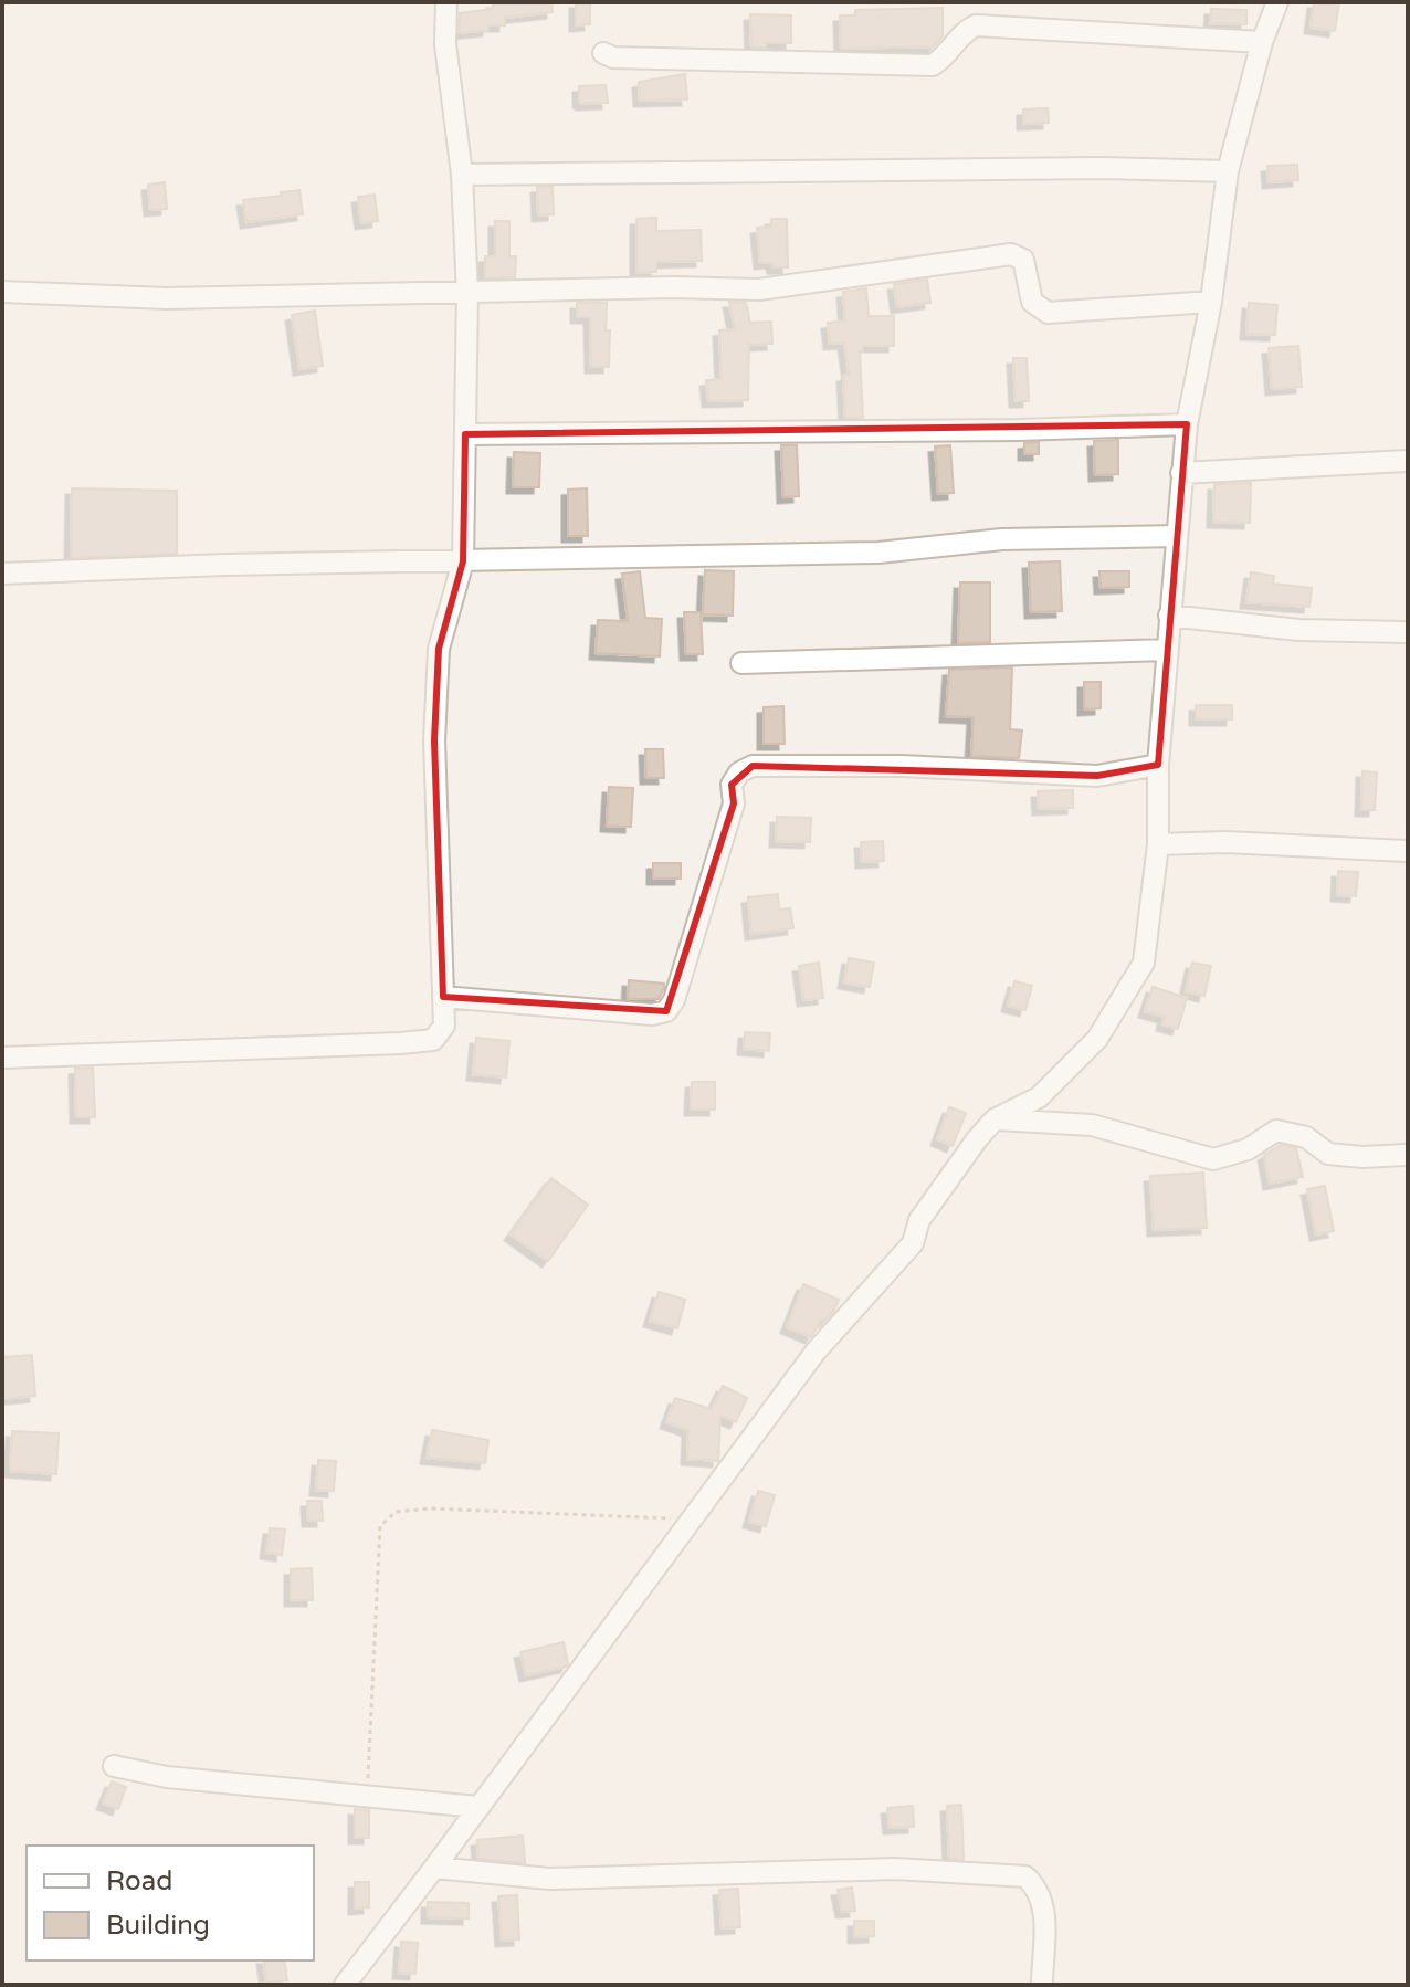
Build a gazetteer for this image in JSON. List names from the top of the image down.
{
  "legend": ["Road", "Building"]
}
